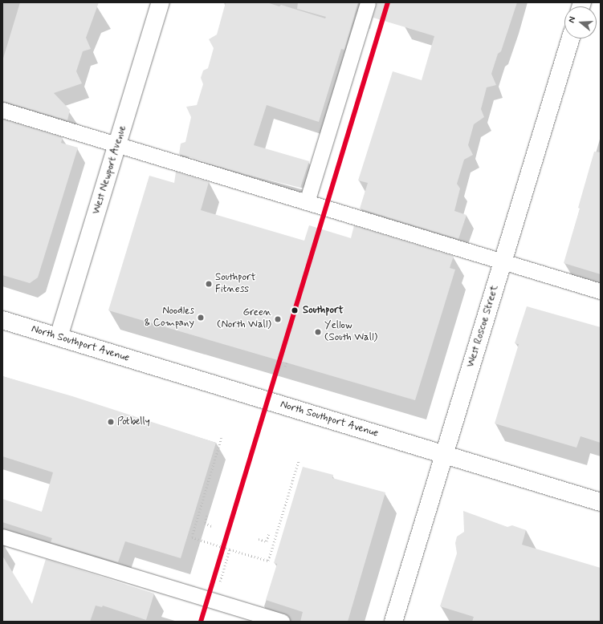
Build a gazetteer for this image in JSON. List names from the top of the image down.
{
  "streets": {
    "street": ["West Newport Avenue", "West Roscoe Street", "North Southport Avenue"]
  },
  "crossings": [
    ["West Newport Avenue", "North Southport Avenue"],
    ["West Roscoe Street", "North Southport Avenue"]
  ],
  "places": [
    "Southport Fitness",
    "Southport",
    "Noodles & Company",
    "Green (North Wall)",
    "Yellow (South Wall)",
    "Potbelly"
  ],
  "north": "left"
}
